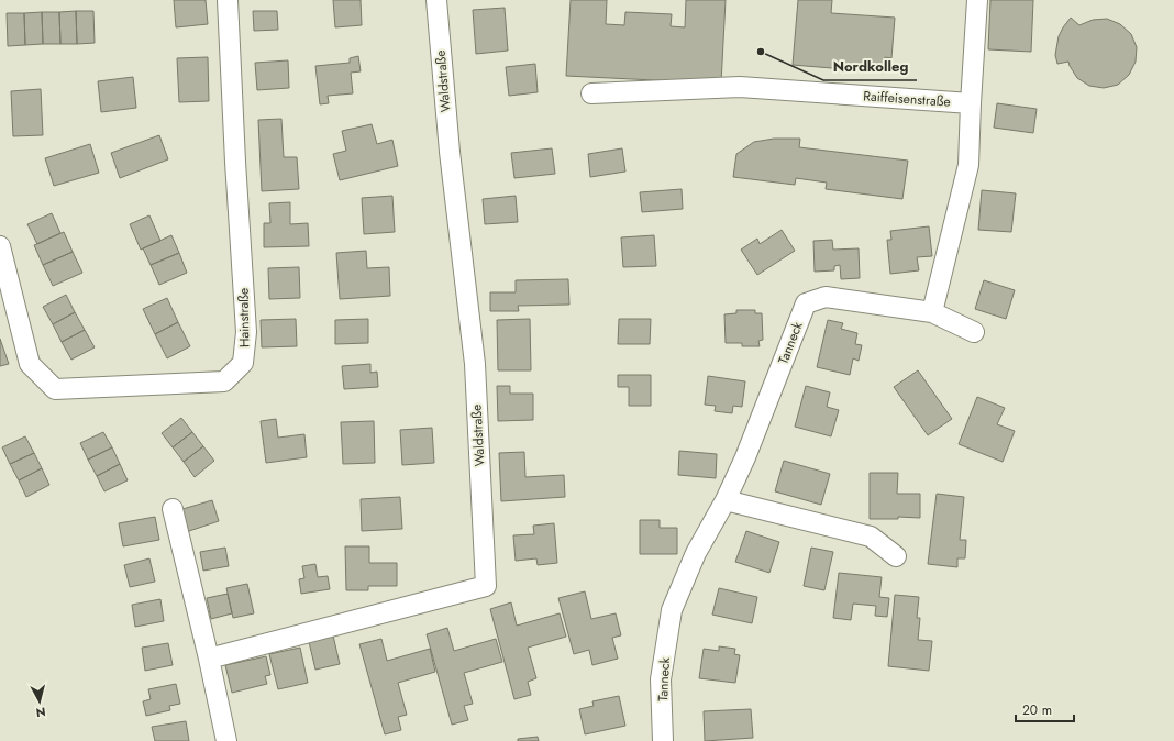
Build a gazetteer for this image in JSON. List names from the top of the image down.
{
  "streets": {
    "street": [
      "Waldstraße",
      "Raiffeisenstraße",
      "Hainstraße",
      "Tanneck"
    ]
  },
  "places": ["Nordkolleg"],
  "scale_bar": "20 m",
  "north": "bottom"
}
